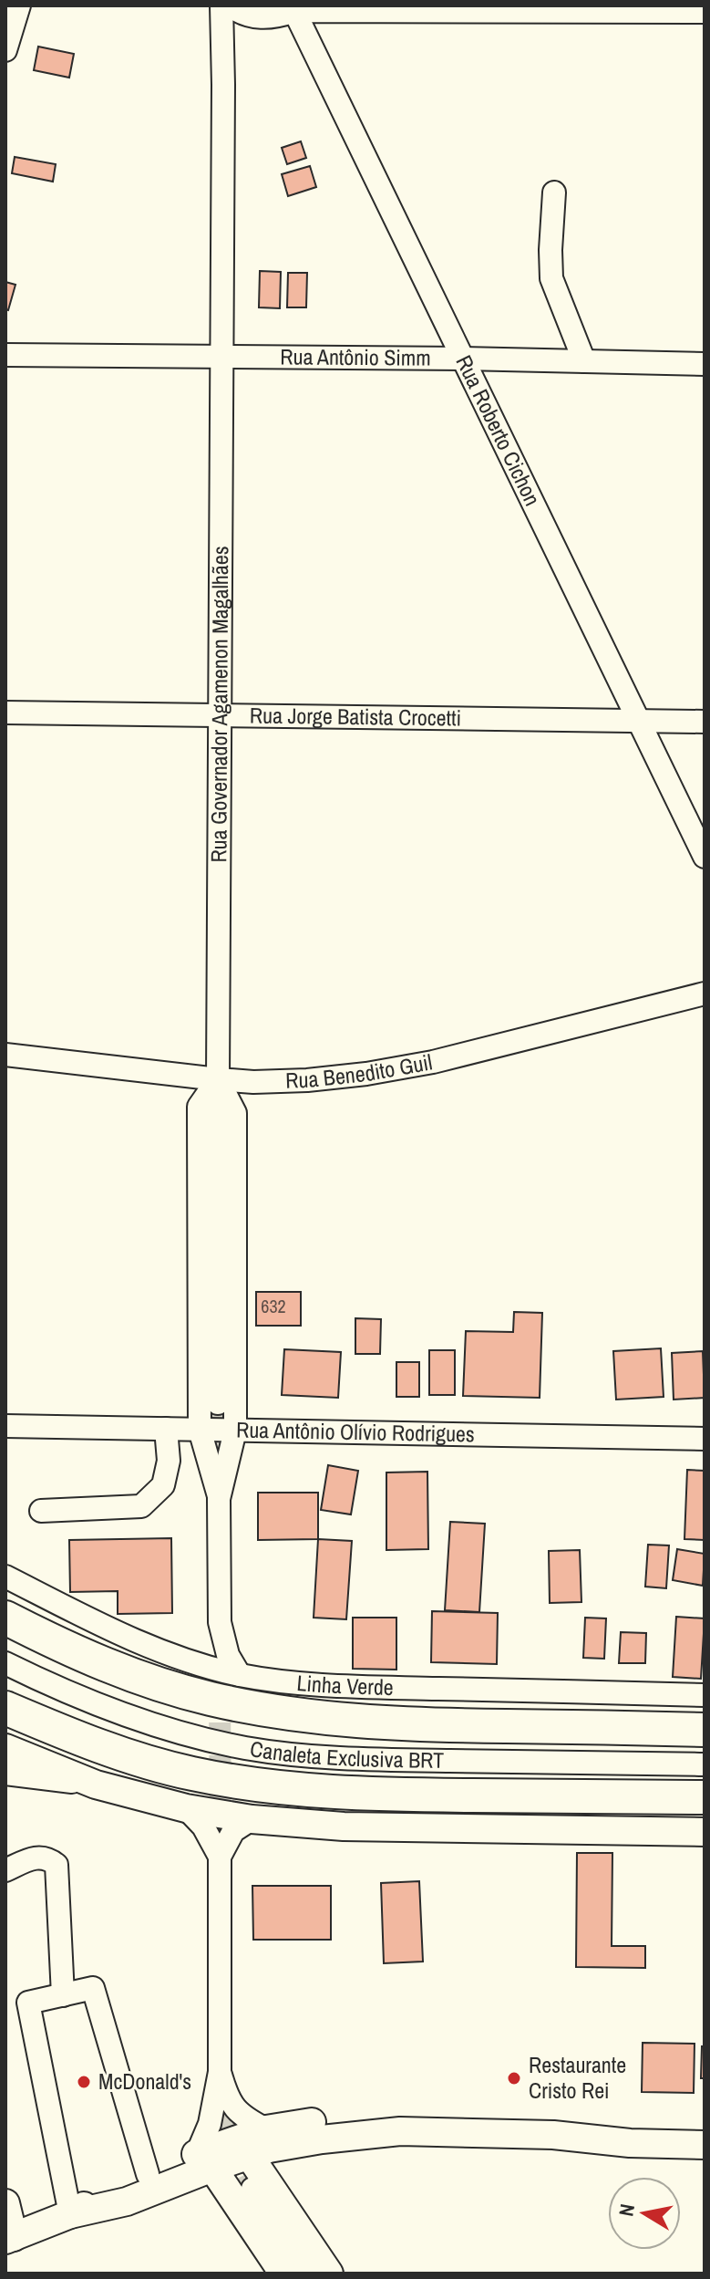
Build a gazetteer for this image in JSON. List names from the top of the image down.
{
  "streets": {
    "highway": ["Linha Verde"],
    "street": [
      "Rua Antônio Simm",
      "Rua Roberto Cichon",
      "Rua Governador Agamenon Magalhães",
      "Rua Jorge Batista Crocetti",
      "Rua Benedito Guil",
      "Rua Antônio Olívio Rodrigues",
      "Canaleta Exclusiva BRT"
    ]
  },
  "crossings": [
    ["Rua Antônio Simm", "Rua Roberto Cichon"],
    ["Rua Antônio Simm", "Rua Governador Agamenon Magalhães"],
    ["Rua Roberto Cichon", "Rua Jorge Batista Crocetti"],
    ["Rua Governador Agamenon Magalhães", "Rua Jorge Batista Crocetti"],
    ["Rua Governador Agamenon Magalhães", "Rua Benedito Guil"]
  ],
  "places": ["Restaurante Cristo Rei", "McDonald's"],
  "house_numbers": ["632"],
  "north": "left"
}
